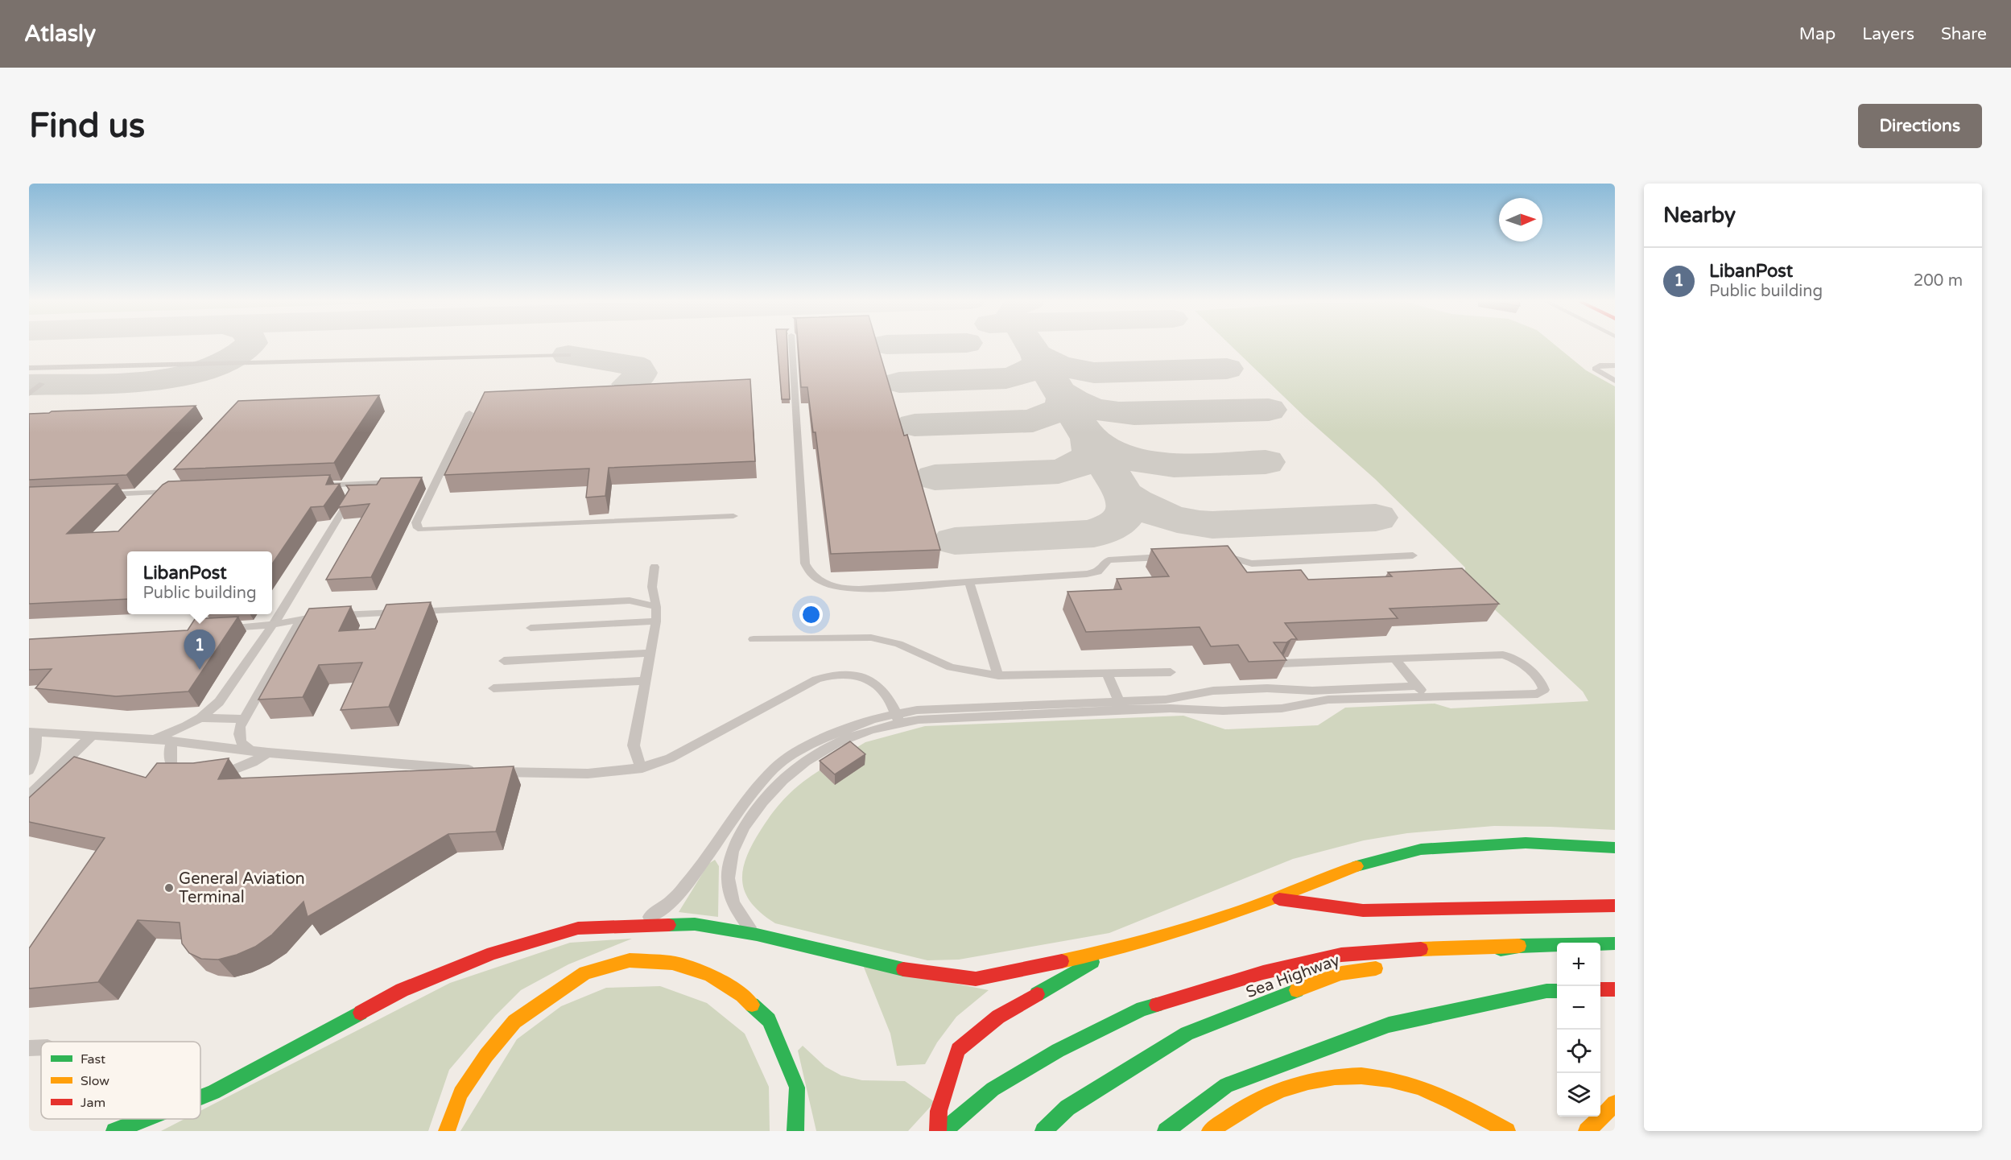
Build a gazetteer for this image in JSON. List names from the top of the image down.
{
  "streets": {
    "main road": ["Sea Highway"]
  },
  "places": ["General Aviation Terminal"],
  "legend": ["Fast", "Slow", "Jam"],
  "north": "right",
  "page": {
    "header": "Atlasly",
    "nav": ["Map", "Layers", "Share"],
    "buttons": "Directions",
    "title": "Find us",
    "heading": "Nearby",
    "list": [
      {
        "mark": "1",
        "name": "LibanPost",
        "note": "Public building",
        "value": "200 m"
      }
    ],
    "popup": ["LibanPost", "Public building"],
    "pins": "1",
    "map_buttons": ["+", "−"]
  }
}
